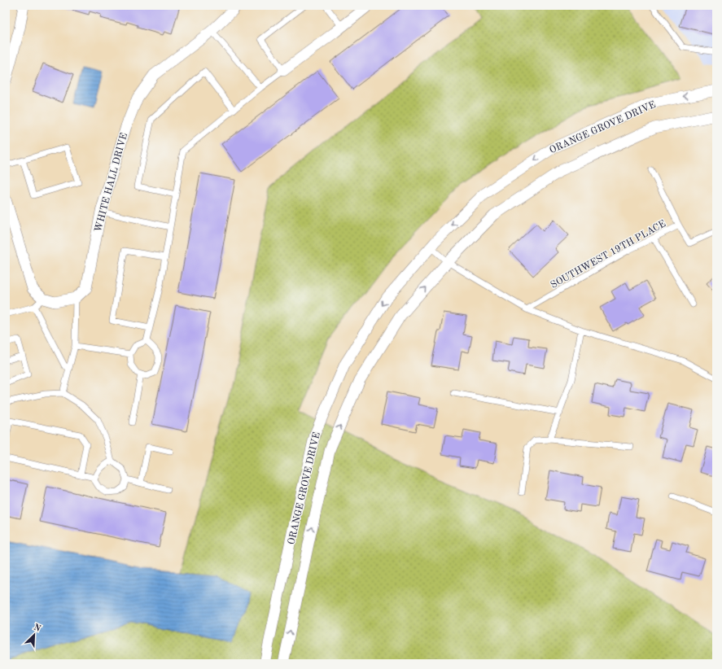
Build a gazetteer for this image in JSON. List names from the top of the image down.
{
  "streets": {
    "street": ["ORANGE GROVE DRIVE", "WHITE HALL DRIVE"],
    "lane": ["SOUTHWEST 19TH PLACE"]
  },
  "north": "top right"
}
